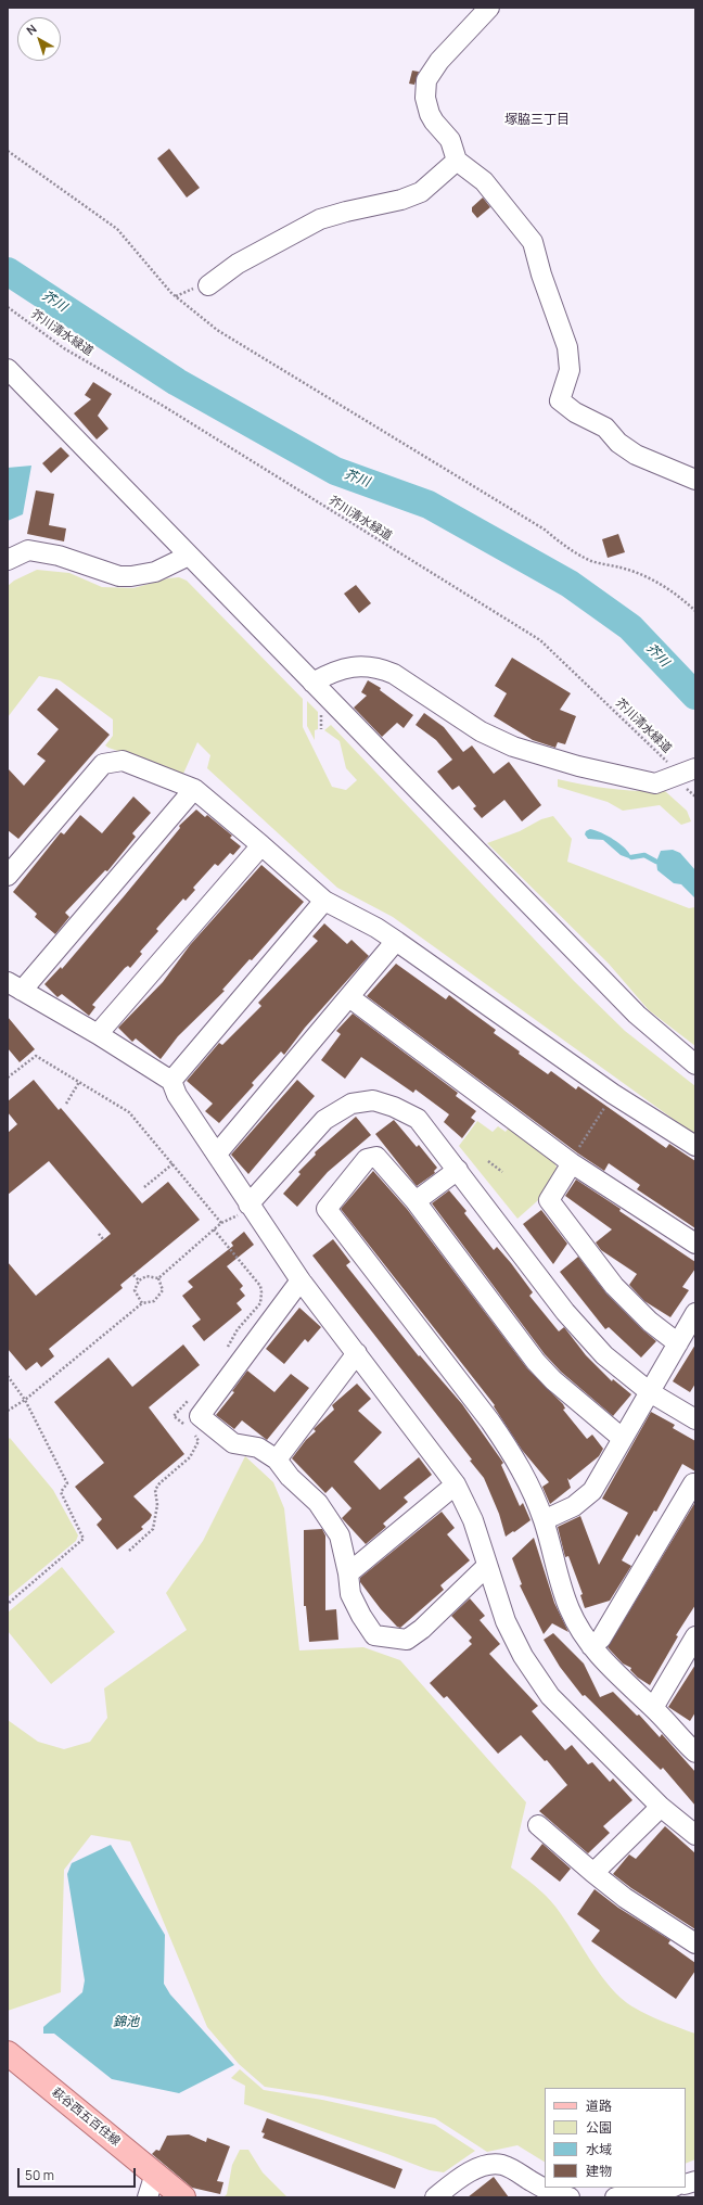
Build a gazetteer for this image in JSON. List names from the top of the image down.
{
  "streets": {
    "main road": ["萩谷西五百住線"],
    "path": ["芥川清水緑道"]
  },
  "districts": ["塚脇三丁目"],
  "water": ["芥川", "錦池"],
  "legend": [
    "道路",
    "公園",
    "水域",
    "建物"
  ],
  "scale_bar": "50 m",
  "north": "top left"
}
